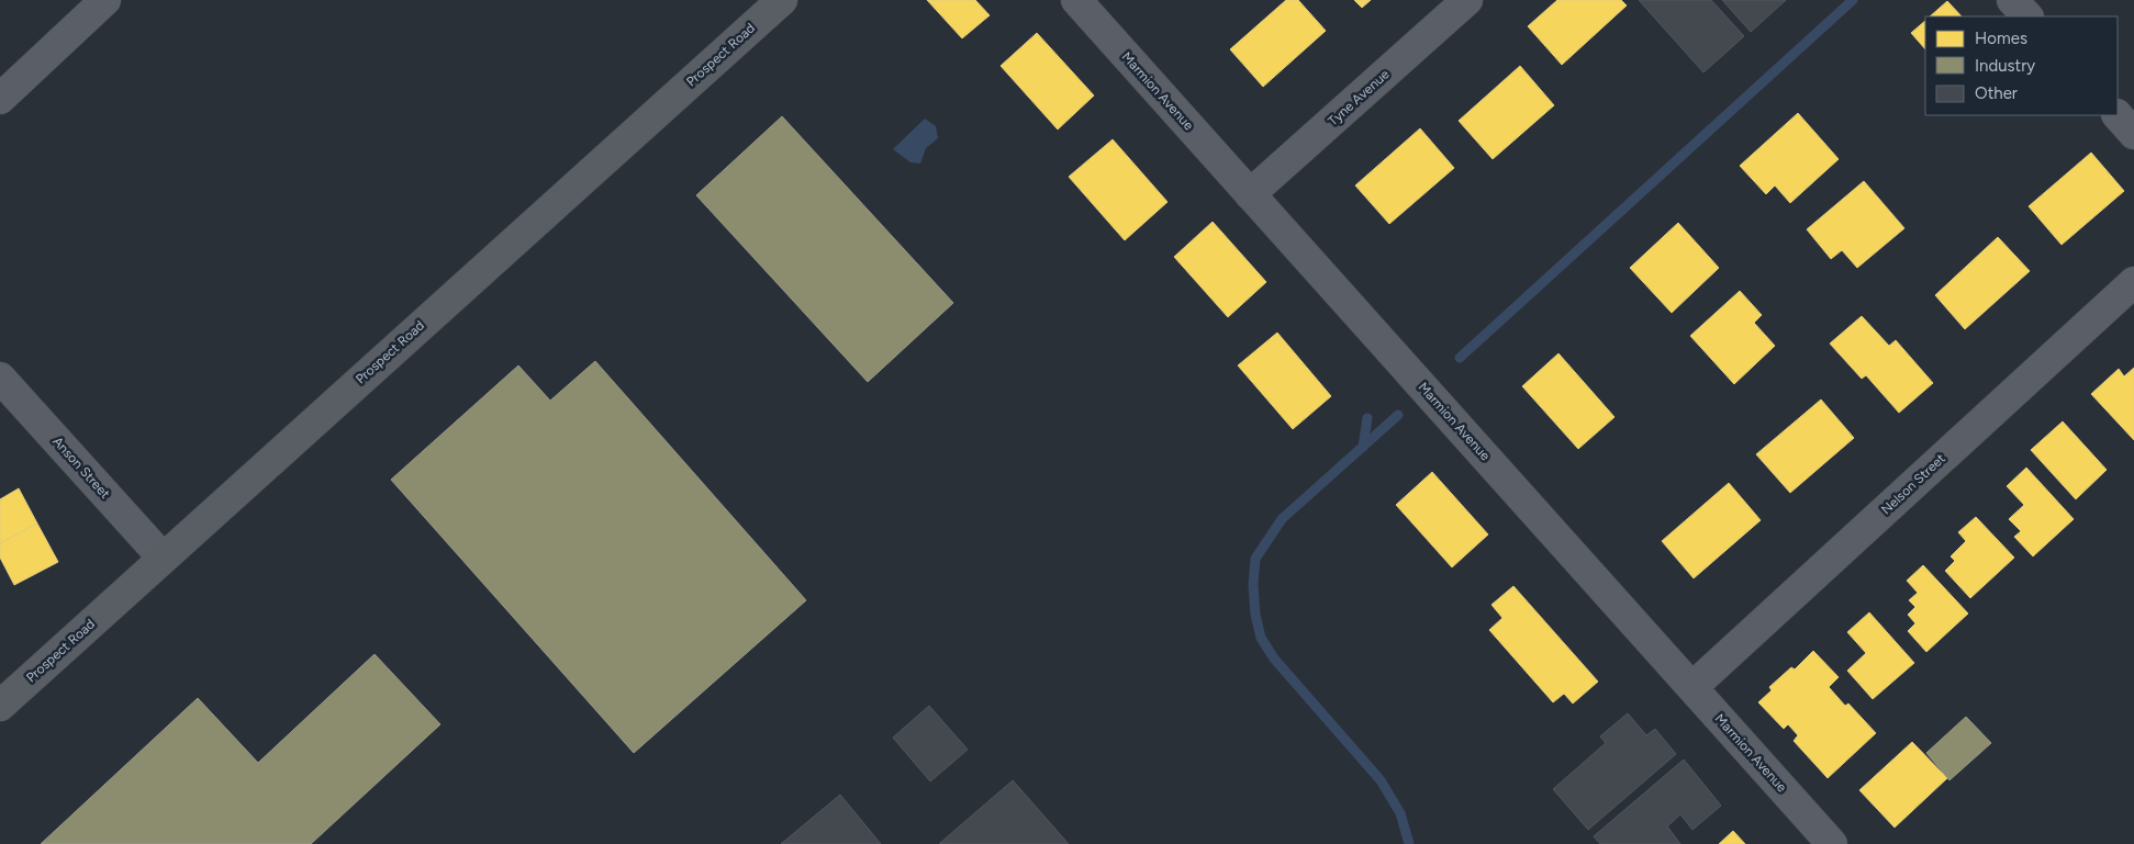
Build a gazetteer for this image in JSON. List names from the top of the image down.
{
  "streets": {
    "main road": ["Prospect Road"],
    "street": [
      "Marmion Avenue",
      "Tyne Avenue",
      "Anson Street",
      "Nelson Street"
    ]
  },
  "crossings": [
    ["Prospect Road", "Anson Street"],
    ["Marmion Avenue", "Tyne Avenue"],
    ["Marmion Avenue", "Nelson Street"]
  ],
  "legend": ["Homes", "Industry", "Other"]
}
